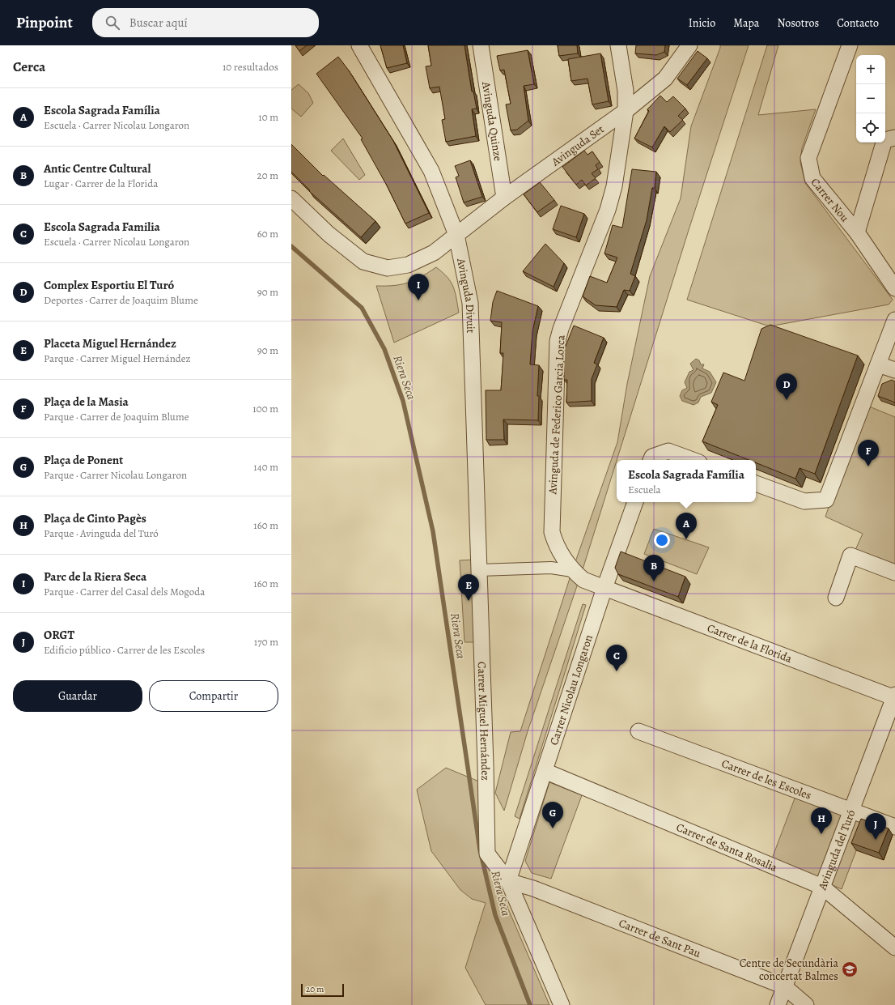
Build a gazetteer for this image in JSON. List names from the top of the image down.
{
  "streets": {
    "street": [
      "Avinguda Quinze",
      "Avinguda Set",
      "Carrer Nou",
      "Avinguda Divuit",
      "Avinguda de Federico Garcia Lorca",
      "Carrer de la Florida",
      "Carrer Nicolau Longaron",
      "Carrer Miguel Hernández",
      "Carrer de les Escoles",
      "Carrer de Santa Rosalia",
      "Avinguda del Turó",
      "Carrer de Sant Pau"
    ]
  },
  "crossings": [
    ["Avinguda Quinze", "Avinguda Set"],
    ["Avinguda Set", "Avinguda Divuit"],
    ["Avinguda Set", "Avinguda de Federico Garcia Lorca"],
    ["Avinguda Divuit", "Carrer Miguel Hernández"],
    ["Avinguda de Federico Garcia Lorca", "Carrer de la Florida"],
    ["Avinguda de Federico Garcia Lorca", "Carrer Nicolau Longaron"],
    ["Carrer de la Florida", "Carrer Nicolau Longaron"],
    ["Carrer de la Florida", "Avinguda del Turó"],
    ["Carrer Nicolau Longaron", "Carrer Miguel Hernández"],
    ["Carrer Nicolau Longaron", "Carrer de Santa Rosalia"],
    ["Carrer Nicolau Longaron", "Carrer de Sant Pau"],
    ["Carrer Miguel Hernández", "Carrer de Sant Pau"],
    ["Carrer de les Escoles", "Avinguda del Turó"],
    ["Carrer de Santa Rosalia", "Avinguda del Turó"],
    ["Avinguda del Turó", "Carrer de Sant Pau"]
  ],
  "water": ["Riera Seca"],
  "places": {
    "school or university": ["Centre de Secundària concertat Balmes"]
  },
  "scale_bar": "20 m",
  "page": {
    "header": "Pinpoint",
    "search": "Buscar aquí",
    "nav": [
      "Inicio",
      "Mapa",
      "Nosotros",
      "Contacto"
    ],
    "heading": ["Cerca", "10 resultados"],
    "map_buttons": ["+", "−"],
    "list": [
      {
        "mark": "A",
        "name": "Escola Sagrada Família",
        "note": "Escuela · Carrer Nicolau Longaron",
        "value": "10 m"
      },
      {
        "mark": "B",
        "name": "Antic Centre Cultural",
        "note": "Lugar · Carrer de la Florida",
        "value": "20 m"
      },
      {
        "mark": "C",
        "name": "Escola Sagrada Familia",
        "note": "Escuela · Carrer Nicolau Longaron",
        "value": "60 m"
      },
      {
        "mark": "D",
        "name": "Complex Esportiu El Turó",
        "note": "Deportes · Carrer de Joaquim Blume",
        "value": "90 m"
      },
      {
        "mark": "E",
        "name": "Placeta Miguel Hernández",
        "note": "Parque · Carrer Miguel Hernández",
        "value": "90 m"
      },
      {
        "mark": "F",
        "name": "Plaça de la Masia",
        "note": "Parque · Carrer de Joaquim Blume",
        "value": "100 m"
      },
      {
        "mark": "G",
        "name": "Plaça de Ponent",
        "note": "Parque · Carrer Nicolau Longaron",
        "value": "140 m"
      },
      {
        "mark": "H",
        "name": "Plaça de Cinto Pagès",
        "note": "Parque · Avinguda del Turó",
        "value": "160 m"
      },
      {
        "mark": "I",
        "name": "Parc de la Riera Seca",
        "note": "Parque · Carrer del Casal dels Mogoda",
        "value": "160 m"
      },
      {
        "mark": "J",
        "name": "ORGT",
        "note": "Edificio público · Carrer de les Escoles",
        "value": "170 m"
      }
    ],
    "pins": [
      "I",
      "D",
      "F",
      "A",
      "B",
      "E",
      "C",
      "G",
      "H",
      "J"
    ],
    "popup": ["Escola Sagrada Família", "Escuela"],
    "buttons": ["Guardar", "Compartir"],
    "scale": "20 m"
  }
}
